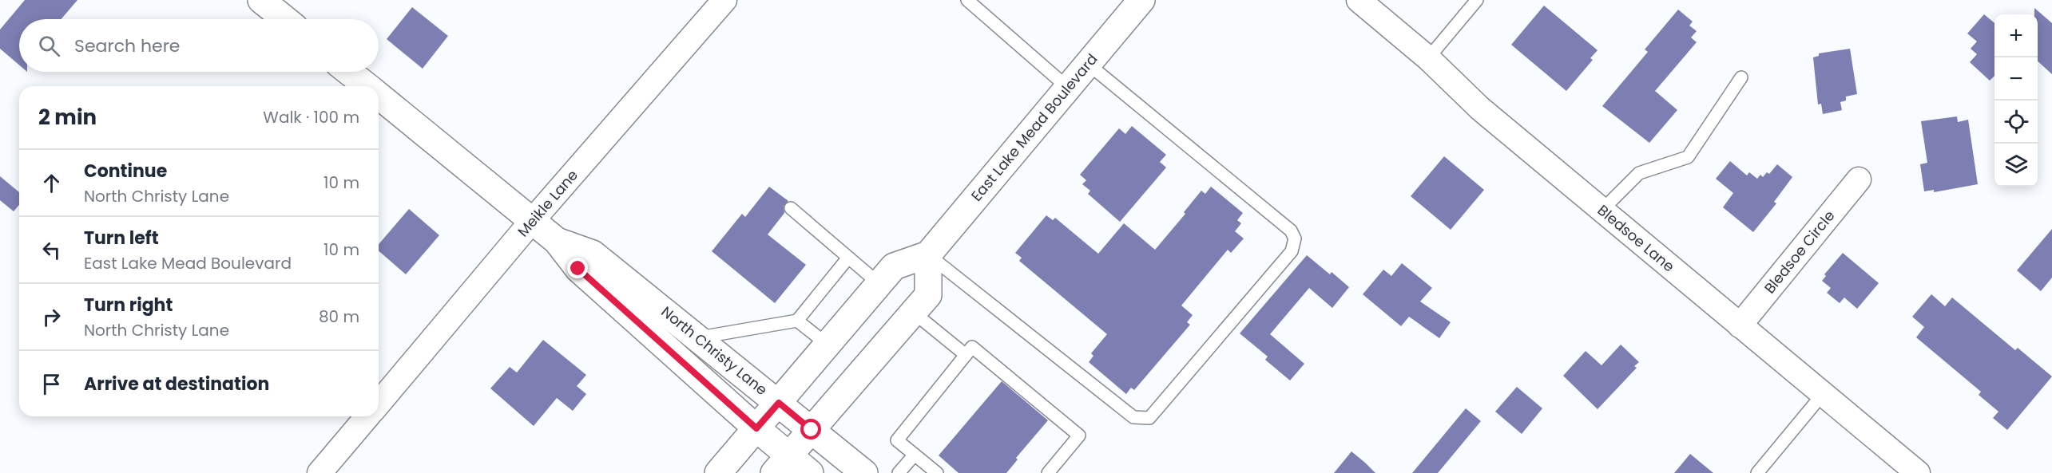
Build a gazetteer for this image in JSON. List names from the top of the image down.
{
  "streets": {
    "street": [
      "East Lake Mead Boulevard",
      "Meikle Lane",
      "Bledsoe Lane",
      "Bledsoe Circle",
      "North Christy Lane"
    ]
  },
  "crossings": [
    ["Meikle Lane", "North Christy Lane"],
    ["Bledsoe Lane", "Bledsoe Circle"]
  ],
  "page": {
    "map_buttons": ["+", "−"],
    "search": "Search here",
    "heading": ["2 min", "Walk · 100 m"],
    "list": [
      ["Continue", "North Christy Lane", "10 m"],
      ["Turn left", "East Lake Mead Boulevard", "10 m"],
      ["Turn right", "North Christy Lane", "80 m"],
      "Arrive at destination"
    ]
  }
}
